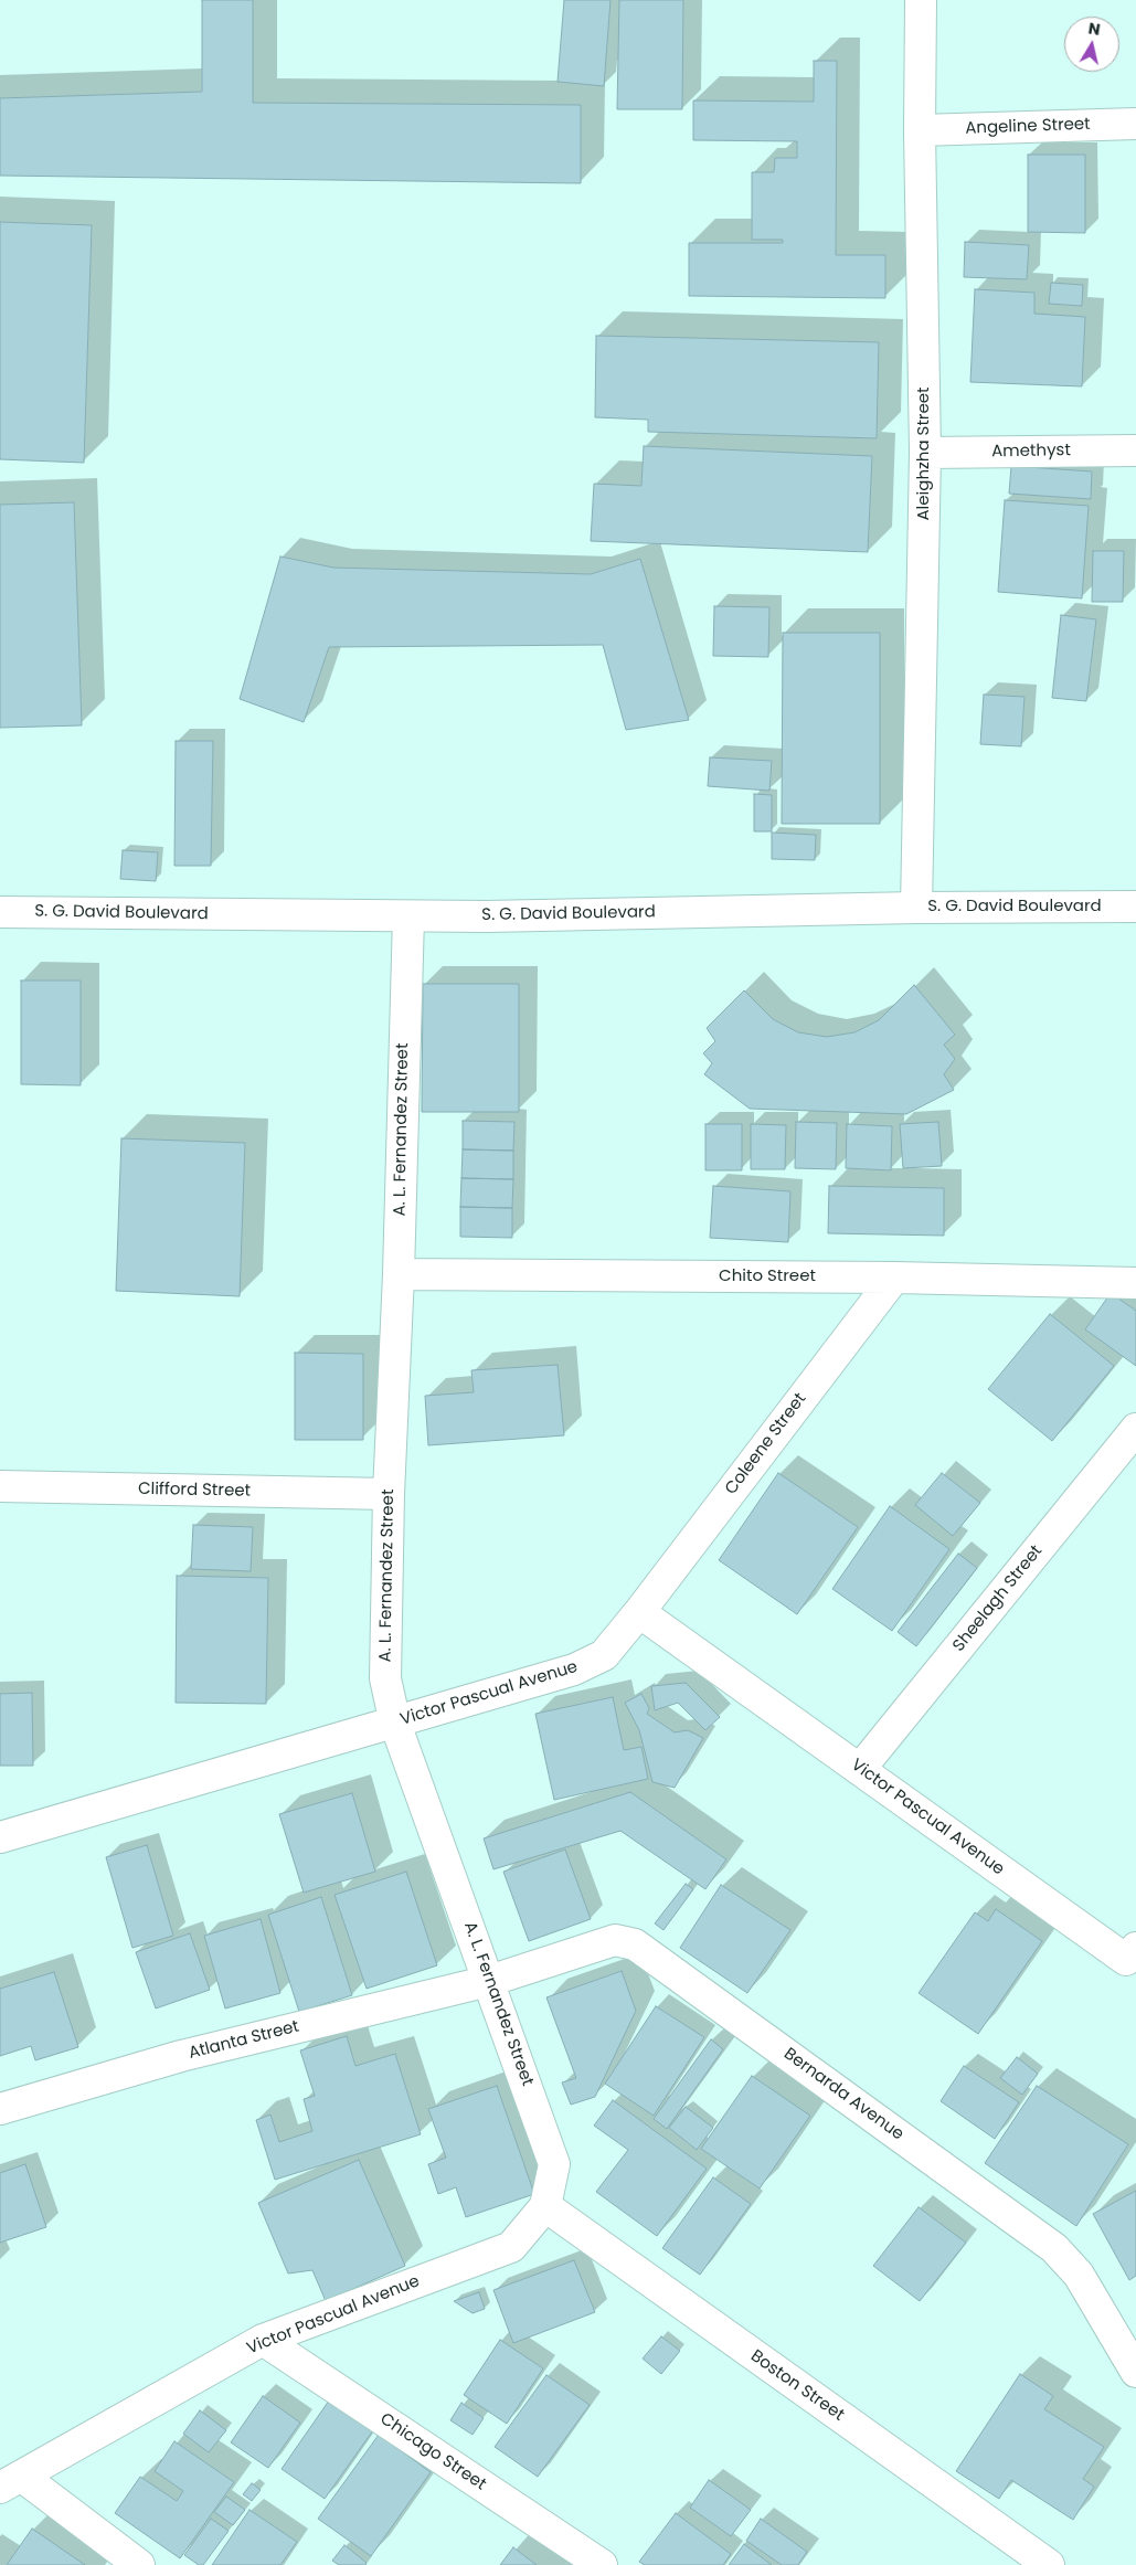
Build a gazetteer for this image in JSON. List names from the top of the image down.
{
  "streets": {
    "street": [
      "Angeline Street",
      "Amethyst",
      "Aleighzha Street",
      "S. G. David Boulevard",
      "A. L. Fernandez Street",
      "Chito Street",
      "Coleene Street",
      "Clifford Street",
      "Sheelagh Street",
      "Victor Pascual Avenue",
      "Atlanta Street",
      "Bernarda Avenue",
      "Boston Street",
      "Chicago Street"
    ]
  },
  "crossings": [
    ["Angeline Street", "Aleighzha Street"],
    ["Amethyst", "Aleighzha Street"],
    ["Aleighzha Street", "S. G. David Boulevard"],
    ["S. G. David Boulevard", "A. L. Fernandez Street"],
    ["A. L. Fernandez Street", "Chito Street"],
    ["A. L. Fernandez Street", "Clifford Street"],
    ["A. L. Fernandez Street", "Victor Pascual Avenue"],
    ["A. L. Fernandez Street", "Atlanta Street"],
    ["A. L. Fernandez Street", "Bernarda Avenue"],
    ["A. L. Fernandez Street", "Boston Street"],
    ["Chito Street", "Coleene Street"],
    ["Coleene Street", "Victor Pascual Avenue"],
    ["Sheelagh Street", "Victor Pascual Avenue"],
    ["Victor Pascual Avenue", "Boston Street"],
    ["Victor Pascual Avenue", "Chicago Street"],
    ["Atlanta Street", "Bernarda Avenue"]
  ],
  "north": "top"
}
